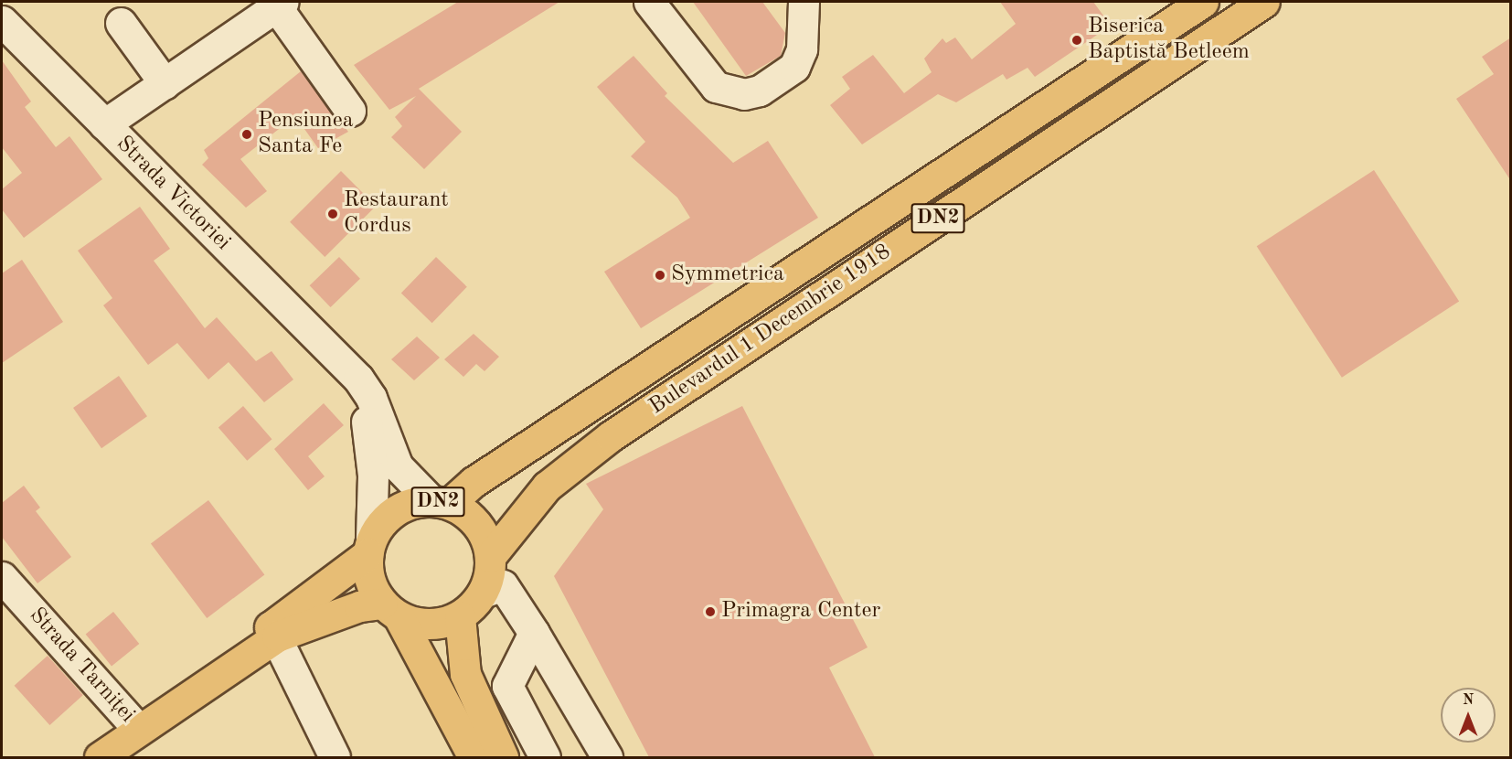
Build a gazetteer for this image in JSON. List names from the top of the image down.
{
  "streets": {
    "main road": ["DN2", "Bulevardul 1 Decembrie 1918"],
    "street": ["Strada Victoriei", "Strada Tarniței"]
  },
  "crossings": [
    ["Strada Victoriei", "DN2"],
    ["Strada Victoriei", "Bulevardul 1 Decembrie 1918"],
    ["DN2", "Bulevardul 1 Decembrie 1918"]
  ],
  "places": [
    "Biserica Baptistă Betleem",
    "Pensiunea Santa Fe",
    "Restaurant Cordus",
    "Symmetrica",
    "Primagra Center"
  ],
  "north": "top"
}
